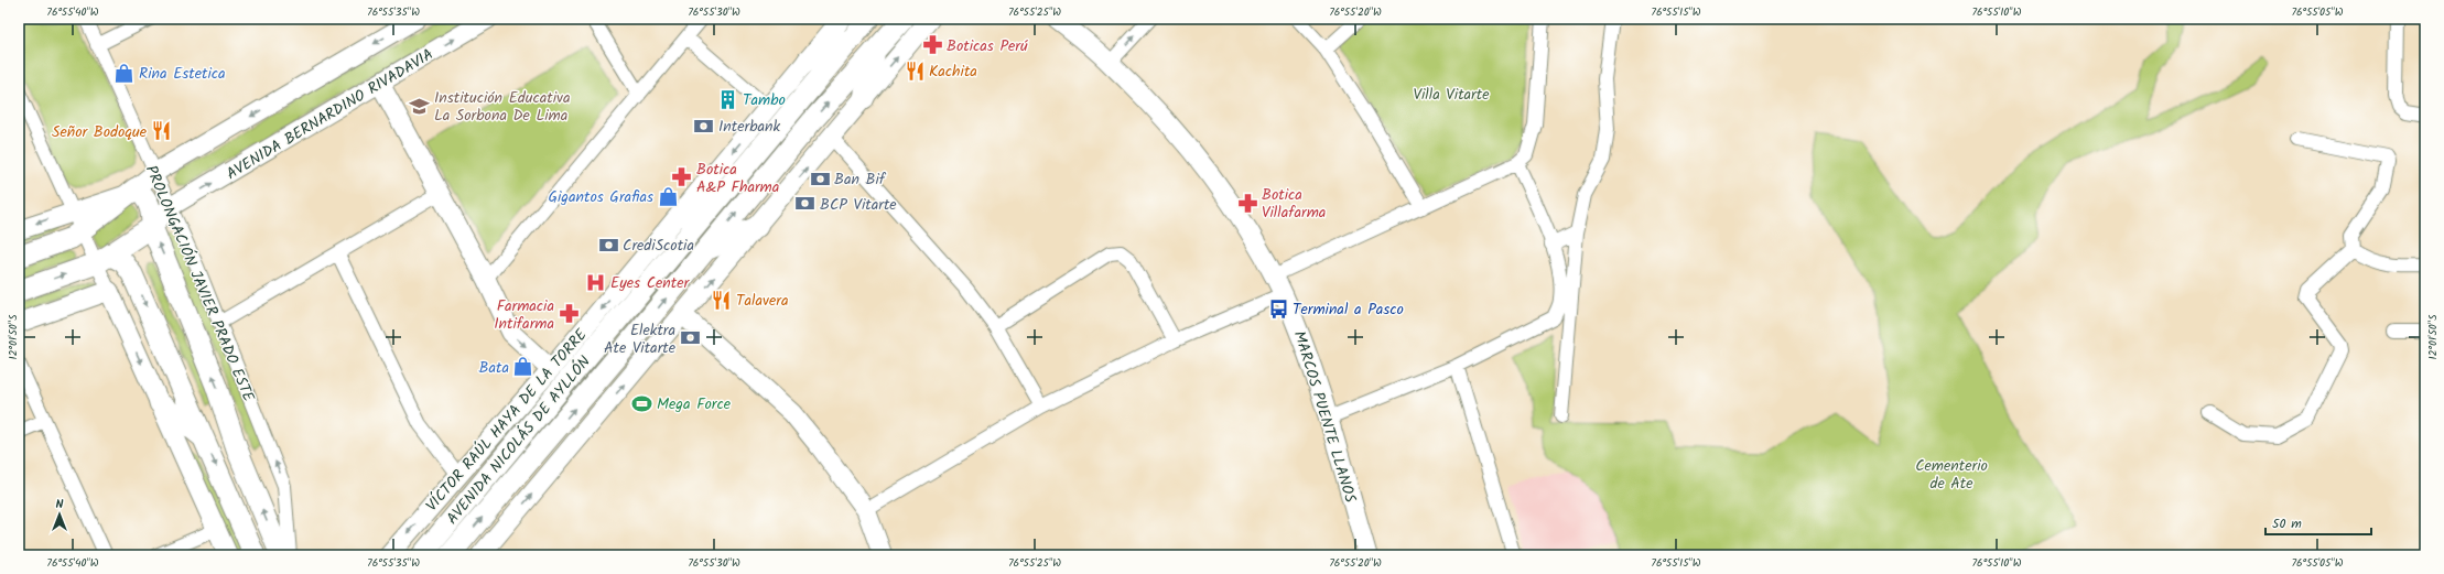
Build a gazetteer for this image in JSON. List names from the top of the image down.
{
  "streets": {
    "main road": ["PROLONGACIÓN JAVIER PRADO ESTE", "AVENIDA NICOLÁS DE AYLLÓN"],
    "street": ["AVENIDA BERNARDINO RIVADAVIA", "MARCOS PUENTE LLANOS", "VÍCTOR RAÚL HAYA DE LA TORRE"]
  },
  "crossings": [
    ["AVENIDA BERNARDINO RIVADAVIA", "PROLONGACIÓN JAVIER PRADO ESTE"]
  ],
  "parks": ["Villa Vitarte", "Cementerio de Ate"],
  "places": {
    "pharmacy": [
      "Boticas Perú",
      "Botica A&P Fharma",
      "Botica Villafarma",
      "Farmacia Intifarma"
    ],
    "restaurant": ["Kachita", "Señor Bodoque", "Talavera"],
    "shop": ["Rina Estetica", "Gigantos Grafias", "Bata"],
    "building": ["Tambo"],
    "school or university": ["Institución Educativa La Sorbona De Lima"],
    "bank": [
      "Interbank",
      "Ban Bif",
      "BCP Vitarte",
      "CrediScotia",
      "Elektra Ate Vitarte"
    ],
    "hospital": ["Eyes Center"],
    "bus stop": ["Terminal a Pasco"],
    "sports": ["Mega Force"]
  },
  "scale_bar": "50 m",
  "north": "top",
  "coordinates": [
    "76°55'40\"W",
    "76°55'35\"W",
    "76°55'30\"W",
    "76°55'25\"W",
    "76°55'20\"W",
    "76°55'15\"W",
    "76°55'10\"W",
    "76°55'05\"W",
    "12°01'50\"S"
  ]
}
